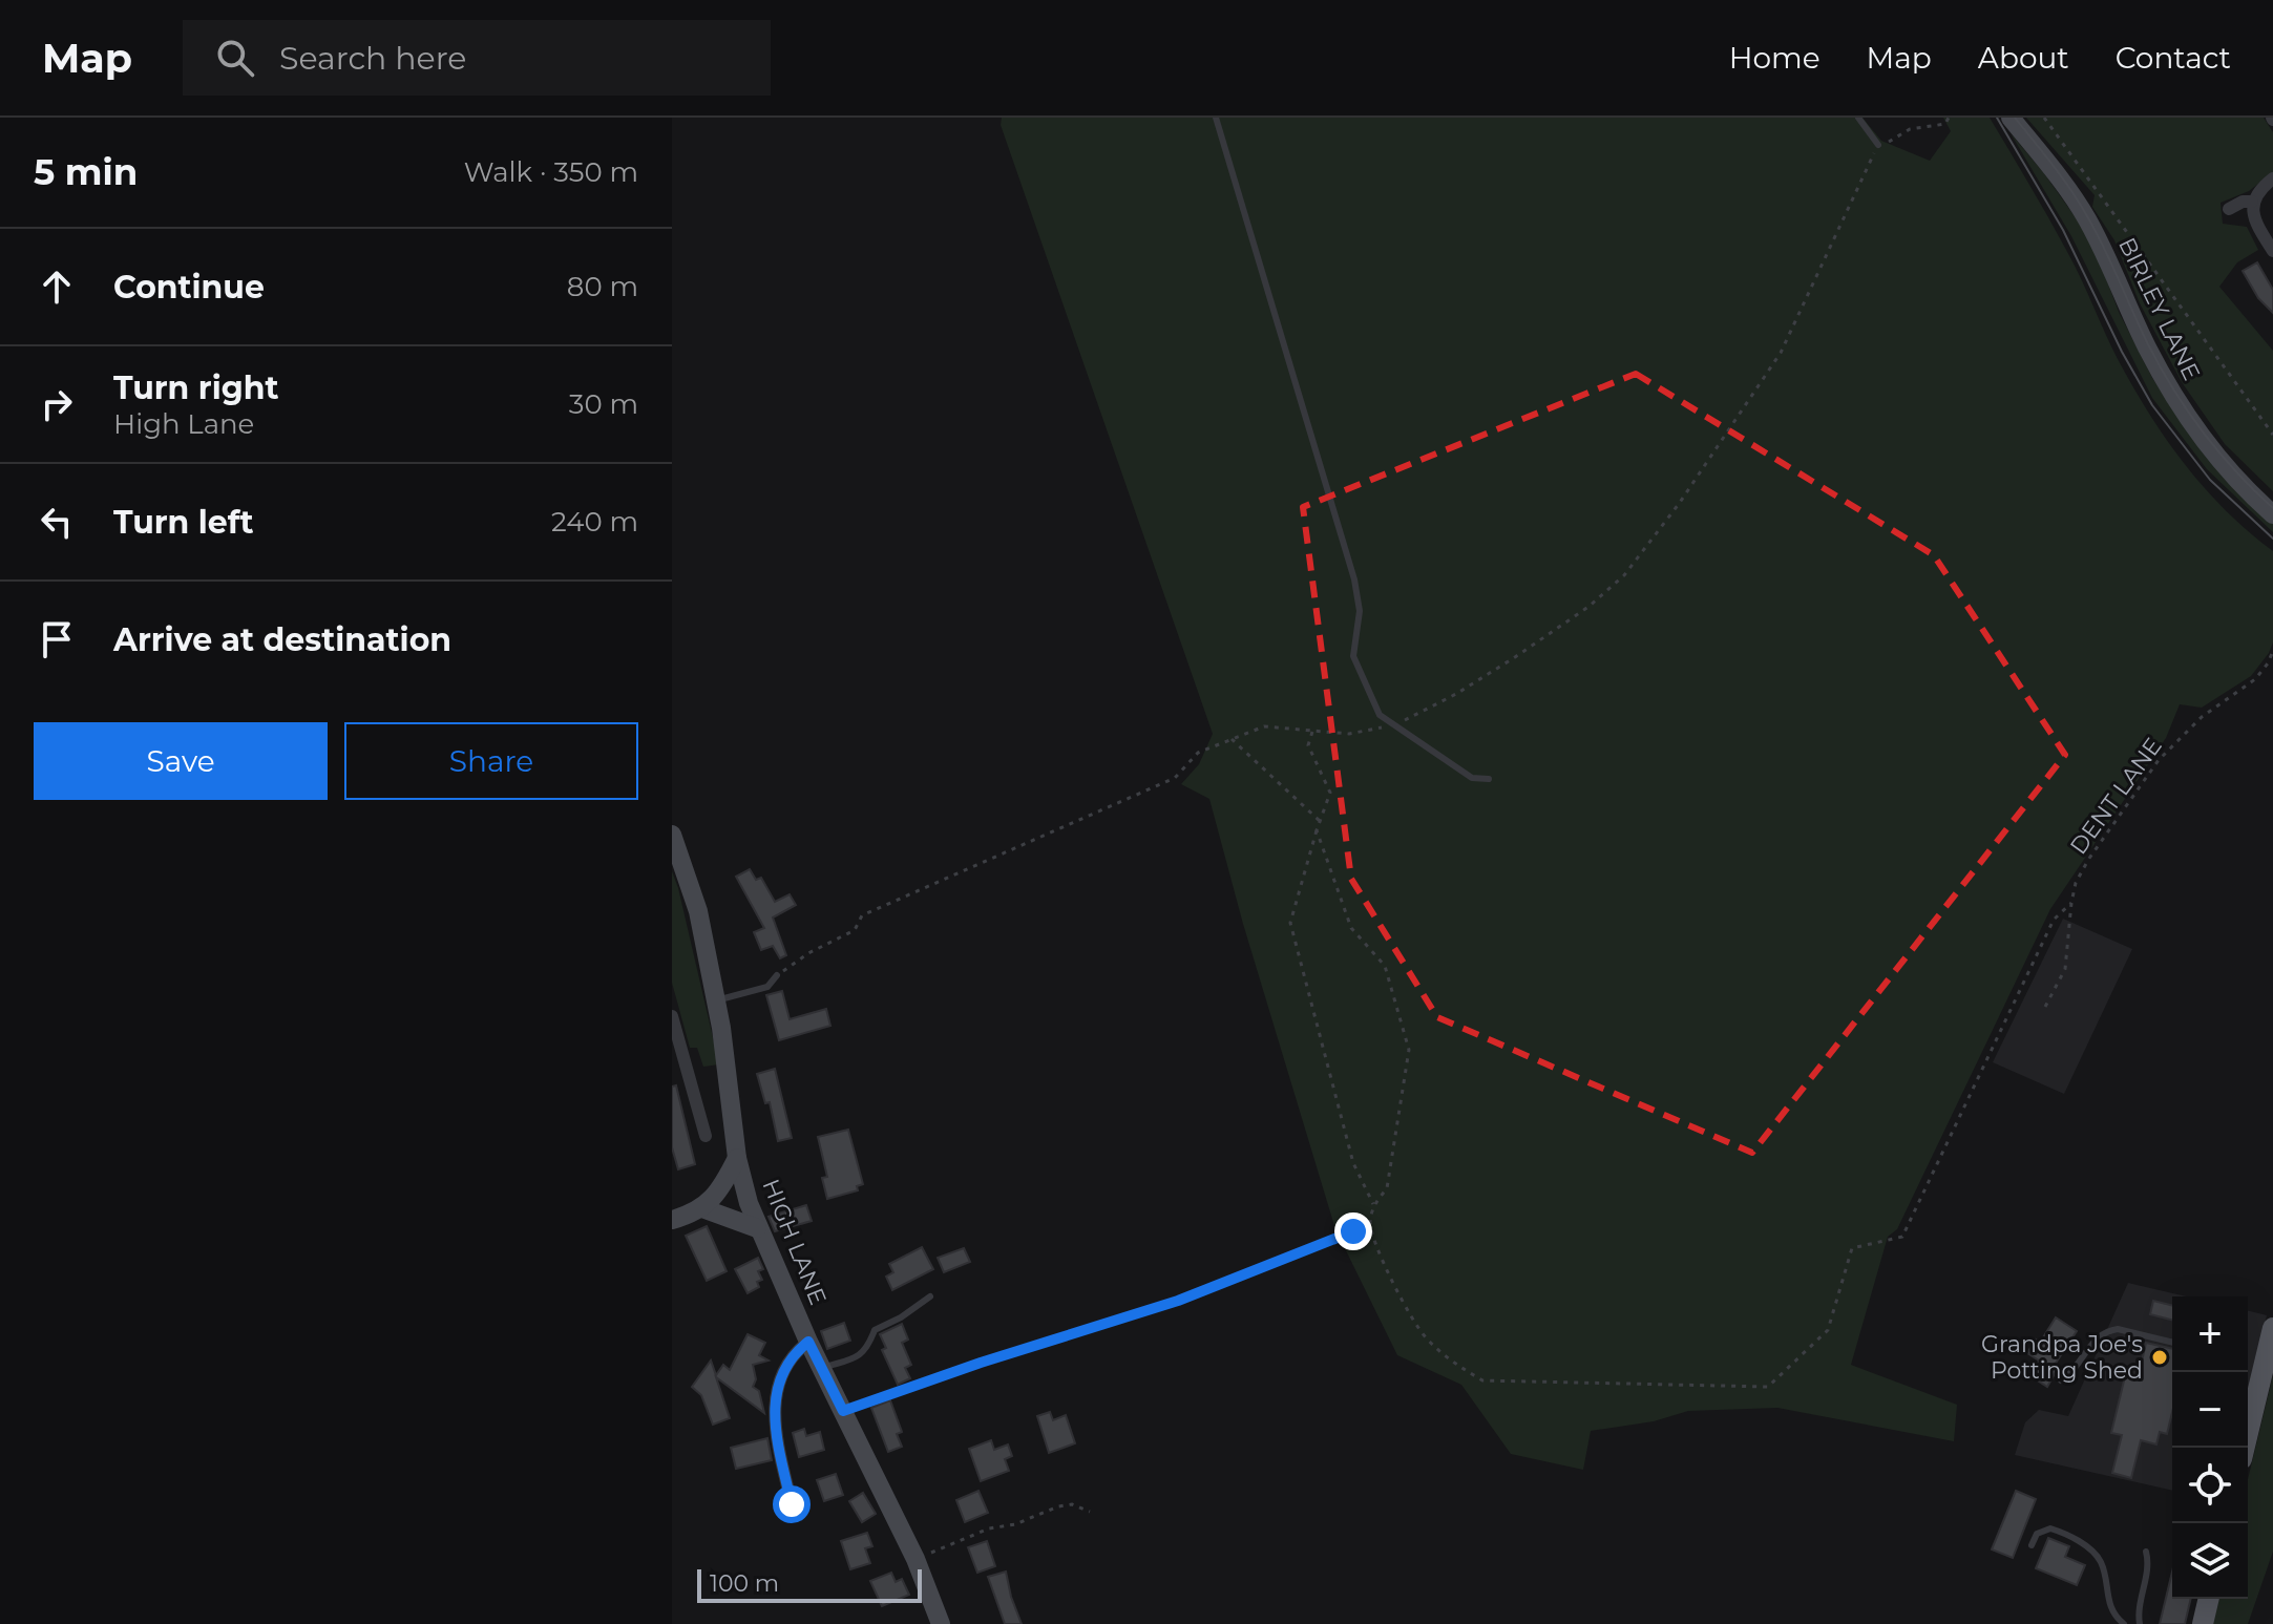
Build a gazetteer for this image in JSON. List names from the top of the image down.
{
  "streets": {
    "main road": ["BIRLEY LANE", "HIGH LANE"],
    "path": ["DENT LANE"]
  },
  "places": ["Grandpa Joe's Potting Shed"],
  "scale_bar": "100 m",
  "page": {
    "header": "Map",
    "search": "Search here",
    "nav": [
      "Home",
      "Map",
      "About",
      "Contact"
    ],
    "heading": ["5 min", "Walk · 350 m"],
    "list": [
      ["Continue", "80 m"],
      ["Turn right", "High Lane", "30 m"],
      ["Turn left", "240 m"],
      "Arrive at destination"
    ],
    "buttons": ["Save", "Share"],
    "map_buttons": ["+", "−"],
    "scale": "100 m"
  }
}
